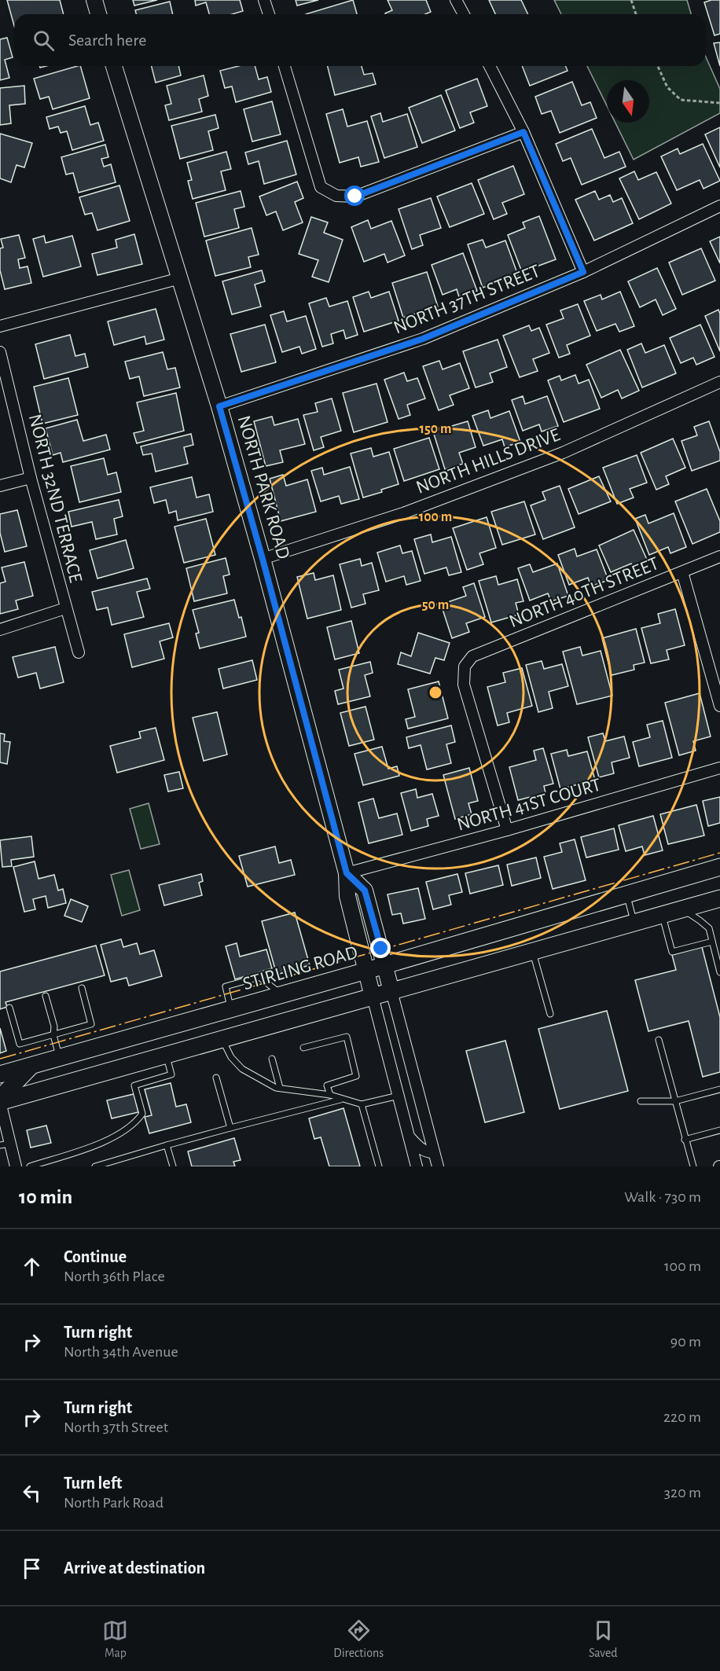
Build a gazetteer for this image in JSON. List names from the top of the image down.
{
  "streets": {
    "main road": ["STIRLING ROAD"],
    "street": [
      "NORTH 37TH STREET",
      "NORTH HILLS DRIVE",
      "NORTH PARK ROAD",
      "NORTH 32ND TERRACE",
      "NORTH 40TH STREET",
      "NORTH 41ST COURT"
    ]
  },
  "crossings": [
    ["NORTH 37TH STREET", "NORTH PARK ROAD"],
    ["NORTH HILLS DRIVE", "NORTH PARK ROAD"],
    ["NORTH PARK ROAD", "NORTH 41ST COURT"],
    ["NORTH PARK ROAD", "STIRLING ROAD"],
    ["NORTH 40TH STREET", "NORTH 41ST COURT"]
  ],
  "north": "bottom",
  "page": {
    "search": "Search here",
    "heading": ["10 min", "Walk · 730 m"],
    "list": [
      ["Continue", "North 36th Place", "100 m"],
      ["Turn right", "North 34th Avenue", "90 m"],
      ["Turn right", "North 37th Street", "220 m"],
      ["Turn left", "North Park Road", "320 m"],
      "Arrive at destination"
    ],
    "nav": ["Map", "Directions", "Saved"]
  },
  "rings": ["150 m", "100 m", "50 m"]
}
